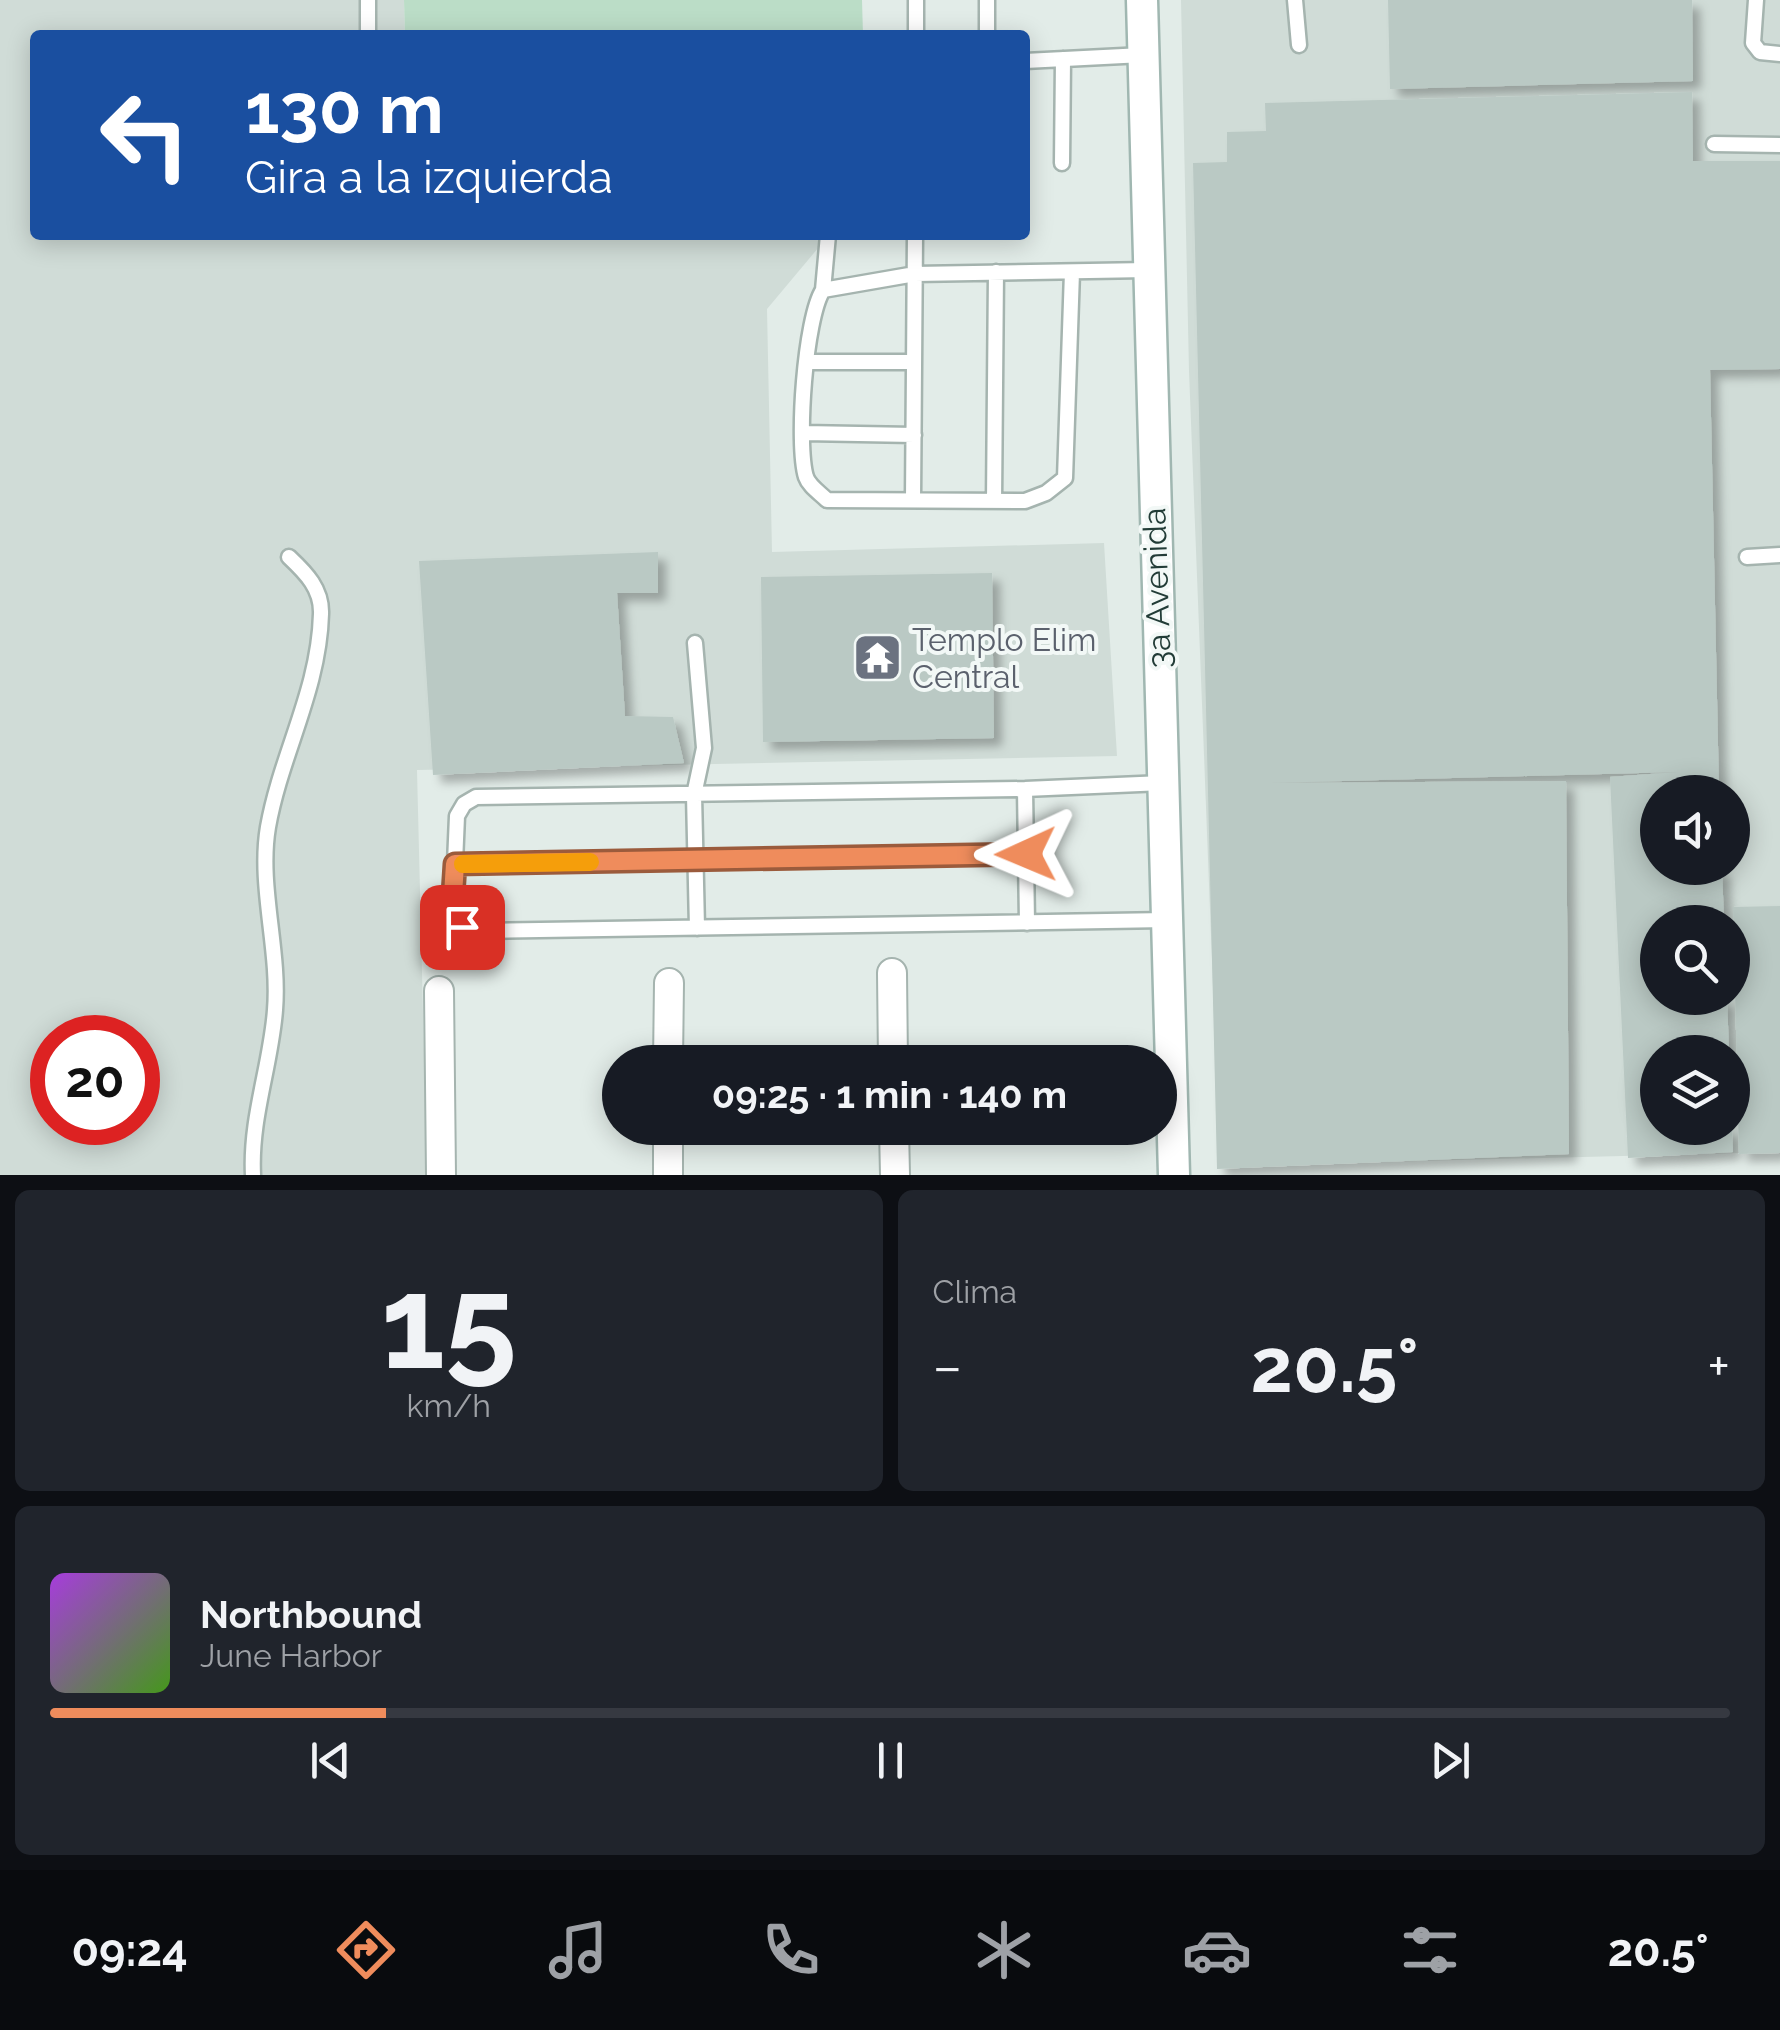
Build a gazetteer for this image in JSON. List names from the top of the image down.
{
  "streets": {
    "main road": ["3a Avenida"]
  },
  "places": {
    "temple": ["Templo Elim Central"]
  },
  "page": {
    "turn": ["130 m", "Gira a la izquierda"],
    "limit": "20",
    "trip": "09:25 · 1 min · 140 m",
    "tile": [
      ["15", "km/h"],
      "Clima"
    ],
    "heat": ["−", "20.5°", "+"],
    "song": ["Northbound", "June Harbor"],
    "tabs": ["09:24", "20.5°"]
  }
}
